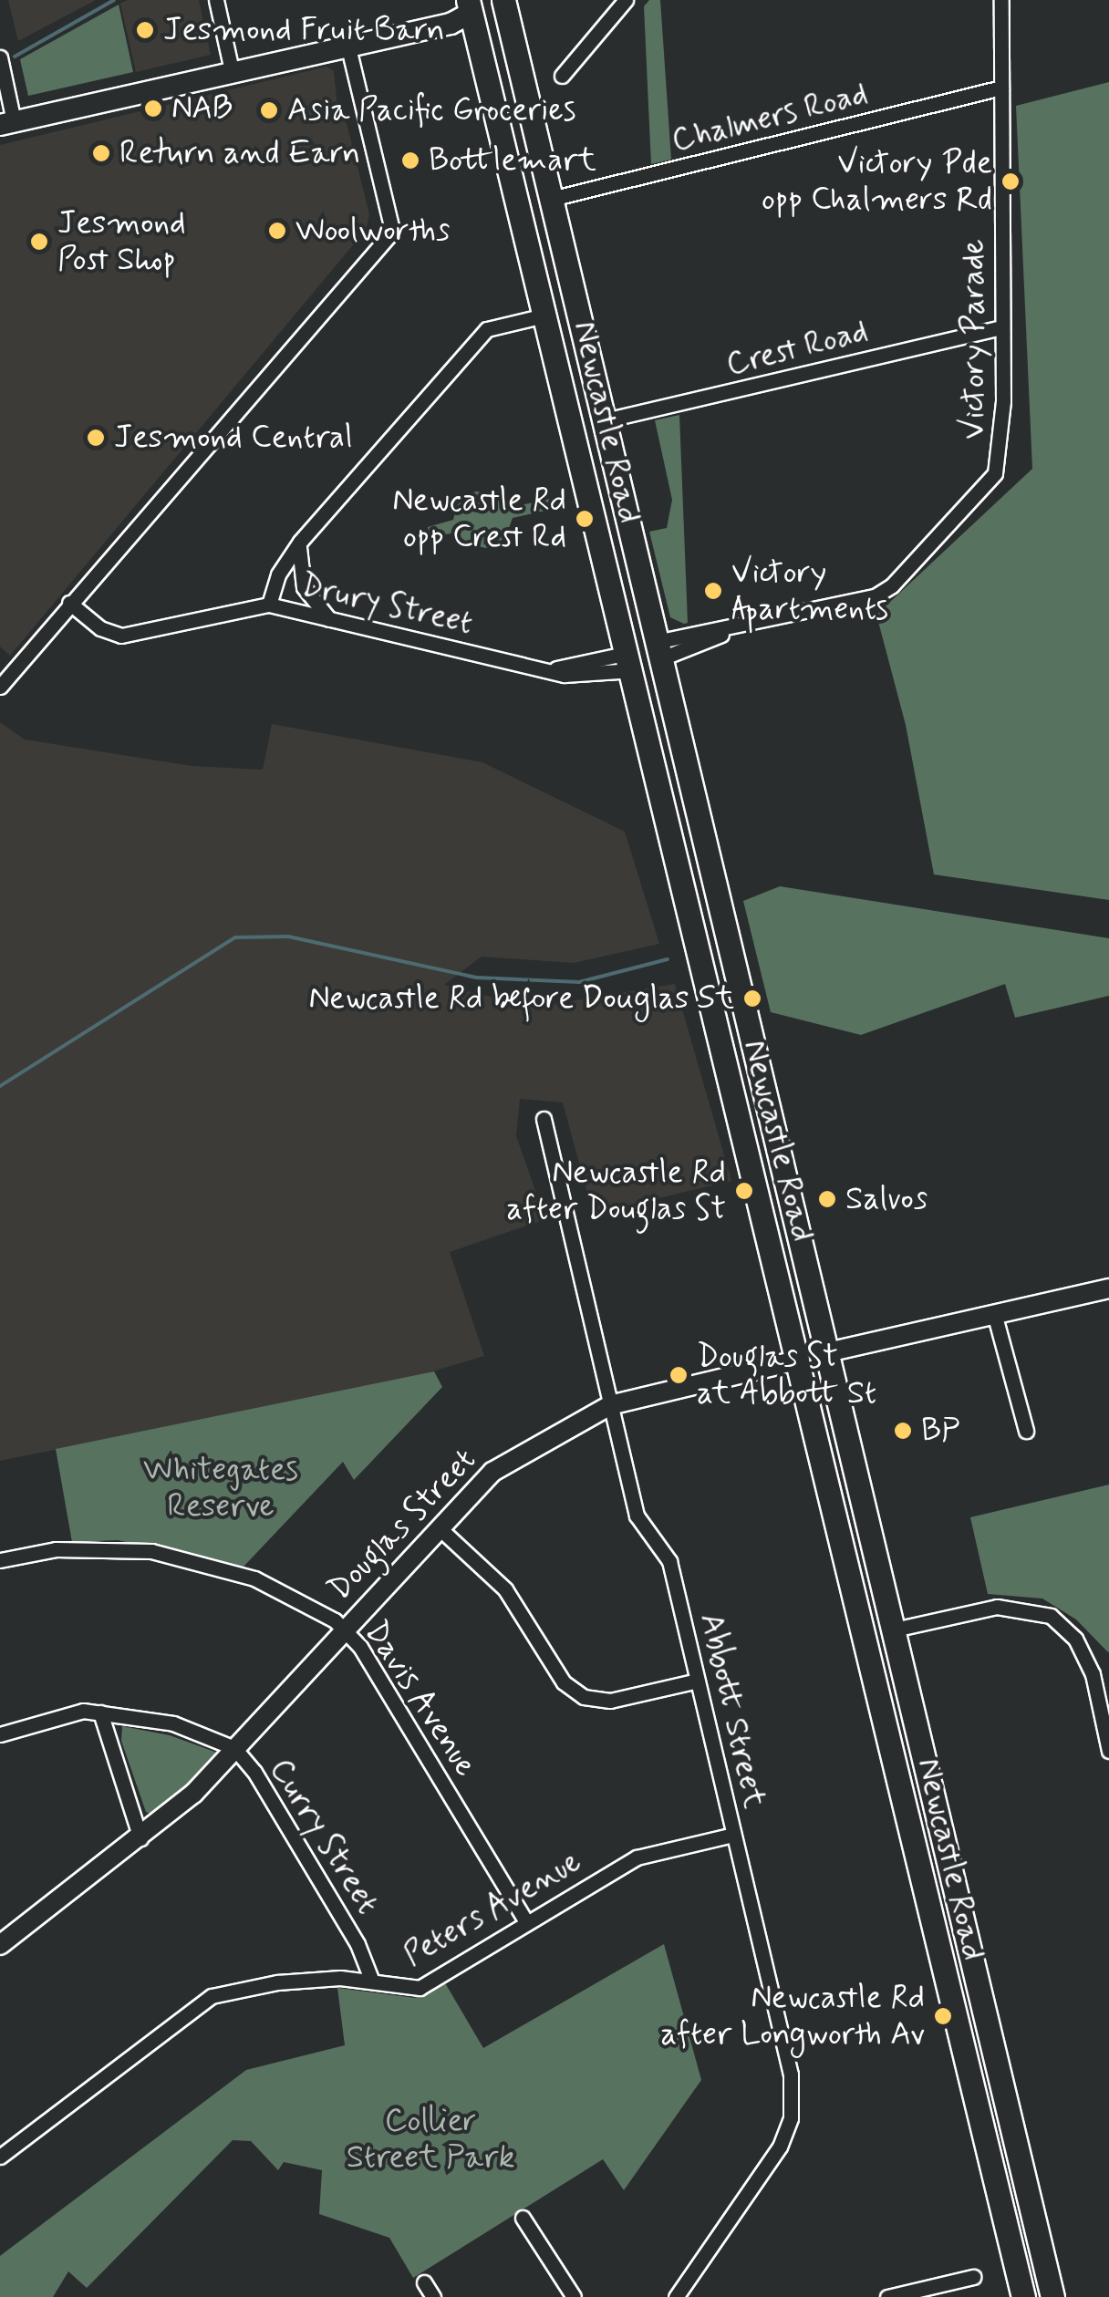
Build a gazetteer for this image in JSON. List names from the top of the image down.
{
  "streets": {
    "highway": ["Newcastle Road", "Douglas Street"],
    "street": [
      "Chalmers Road",
      "Victory Parade",
      "Crest Road",
      "Drury Street",
      "Davis Avenue",
      "Abbott Street",
      "Curry Street",
      "Peters Avenue"
    ]
  },
  "crossings": [
    ["Chalmers Road", "Victory Parade"],
    ["Chalmers Road", "Newcastle Road"],
    ["Victory Parade", "Crest Road"],
    ["Victory Parade", "Newcastle Road"],
    ["Crest Road", "Newcastle Road"],
    ["Newcastle Road", "Drury Street"],
    ["Newcastle Road", "Douglas Street"],
    ["Douglas Street", "Davis Avenue"],
    ["Douglas Street", "Abbott Street"],
    ["Douglas Street", "Curry Street"],
    ["Davis Avenue", "Peters Avenue"],
    ["Abbott Street", "Peters Avenue"],
    ["Curry Street", "Peters Avenue"]
  ],
  "parks": ["Whitegates Reserve", "Collier Street Park"],
  "places": [
    "Jesmond Fruit Barn",
    "NAB",
    "Asia Pacific Groceries",
    "Return and Earn",
    "Bottlemart",
    "Victory Pde opp Chalmers Rd",
    "Woolworths",
    "Jesmond Post Shop",
    "Jesmond Central",
    "Newcastle Rd opp Crest Rd",
    "Victory Apartments",
    "Newcastle Rd before Douglas St",
    "Newcastle Rd after Douglas St",
    "Salvos",
    "Douglas St at Abbott St",
    "BP",
    "Newcastle Rd after Longworth Av"
  ]
}
